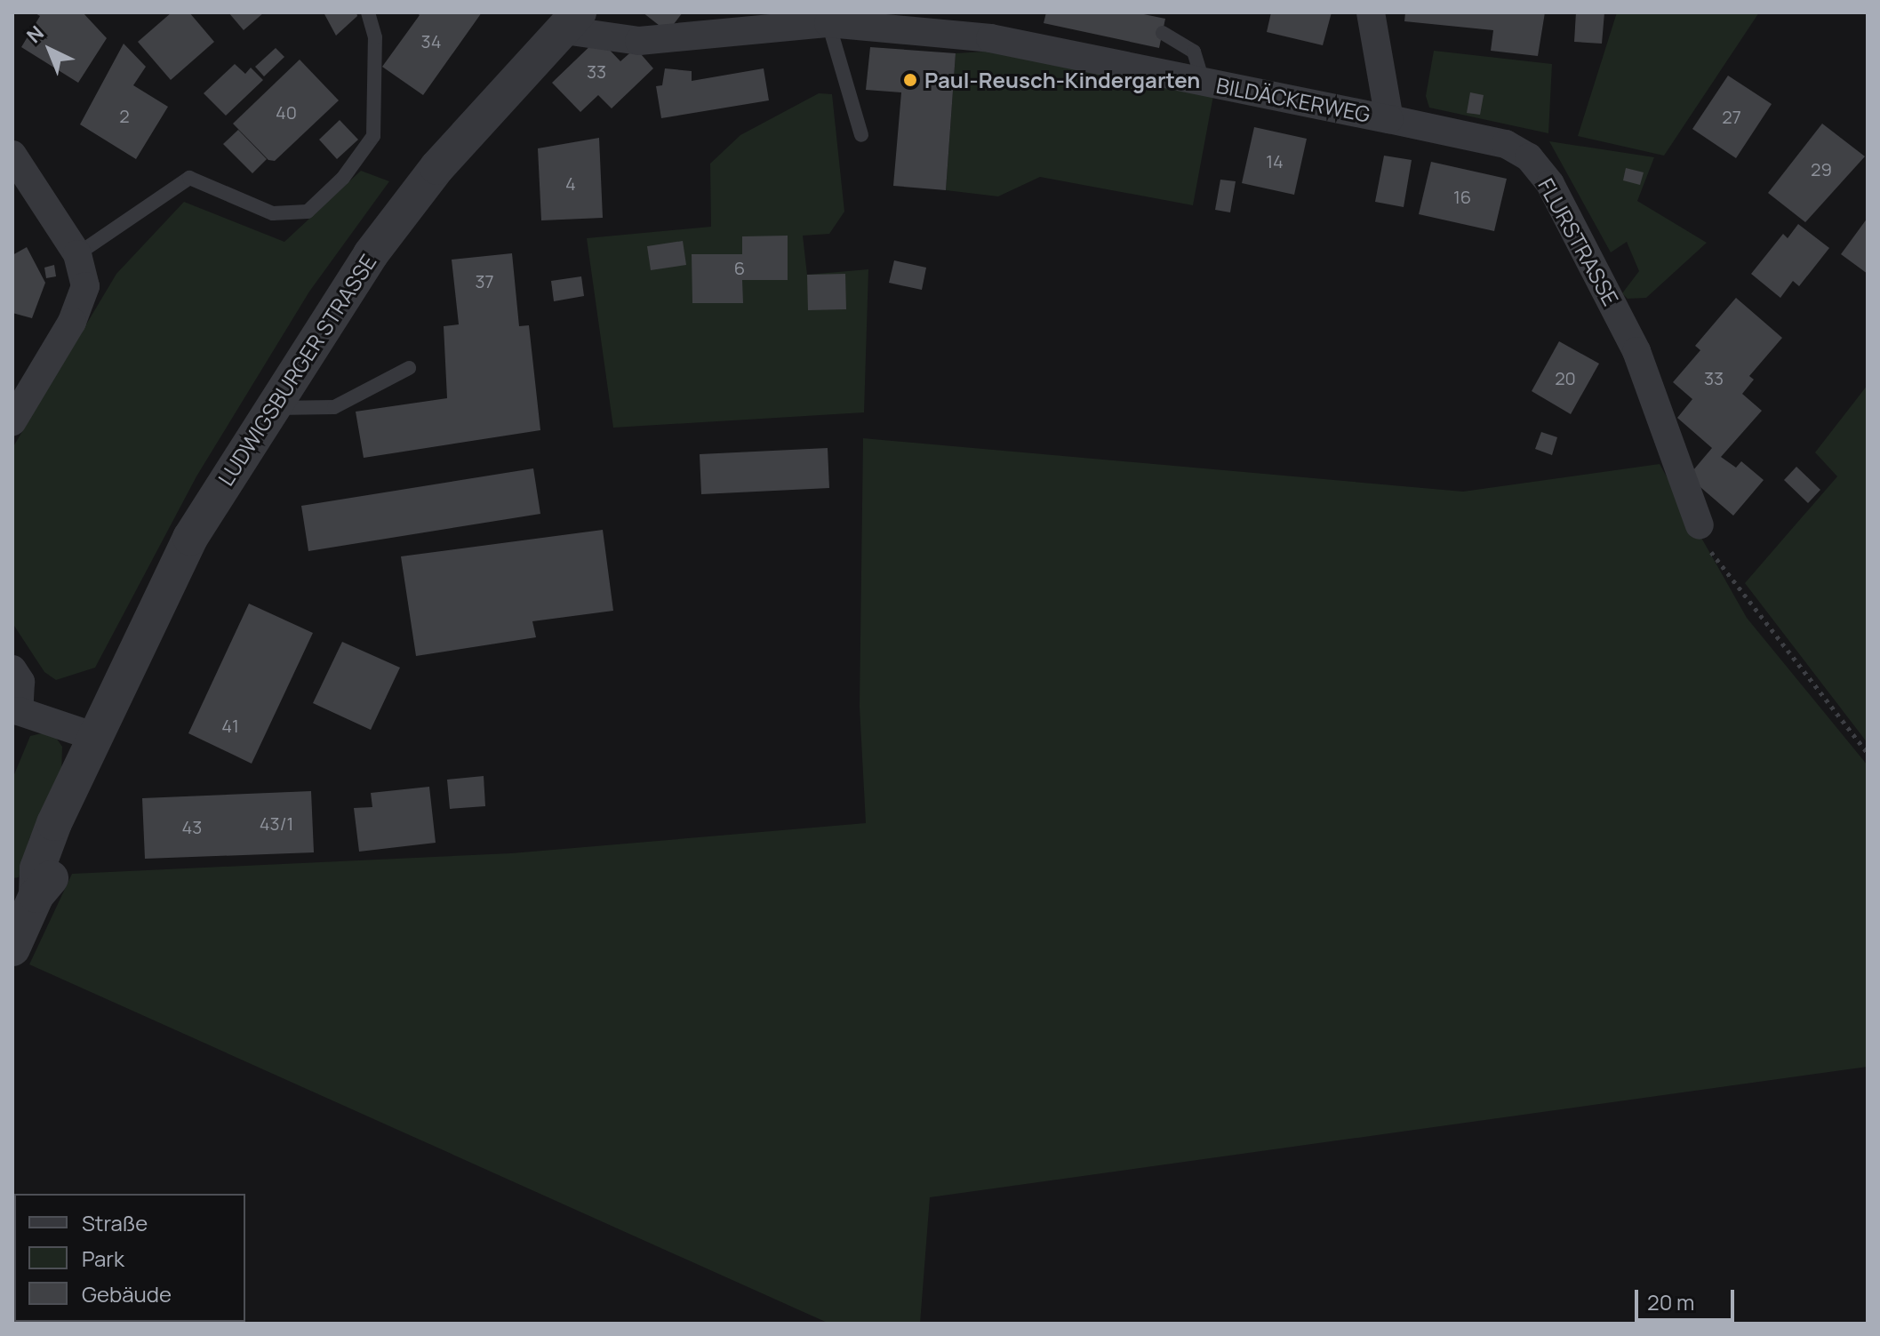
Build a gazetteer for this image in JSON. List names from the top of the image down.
{
  "streets": {
    "street": ["BILDÄCKERWEG", "FLURSTRASSE", "LUDWIGSBURGER STRASSE"]
  },
  "crossings": [
    ["BILDÄCKERWEG", "FLURSTRASSE"],
    ["BILDÄCKERWEG", "LUDWIGSBURGER STRASSE"]
  ],
  "places": ["Paul-Reusch-Kindergarten"],
  "house_numbers": [
    "34",
    "33",
    "40",
    "2",
    "27",
    "14",
    "29",
    "4",
    "16",
    "6",
    "37",
    "20",
    "33",
    "41",
    "43/1",
    "43"
  ],
  "legend": ["Straße", "Park", "Gebäude"],
  "scale_bar": "20 m",
  "north": "top left"
}
